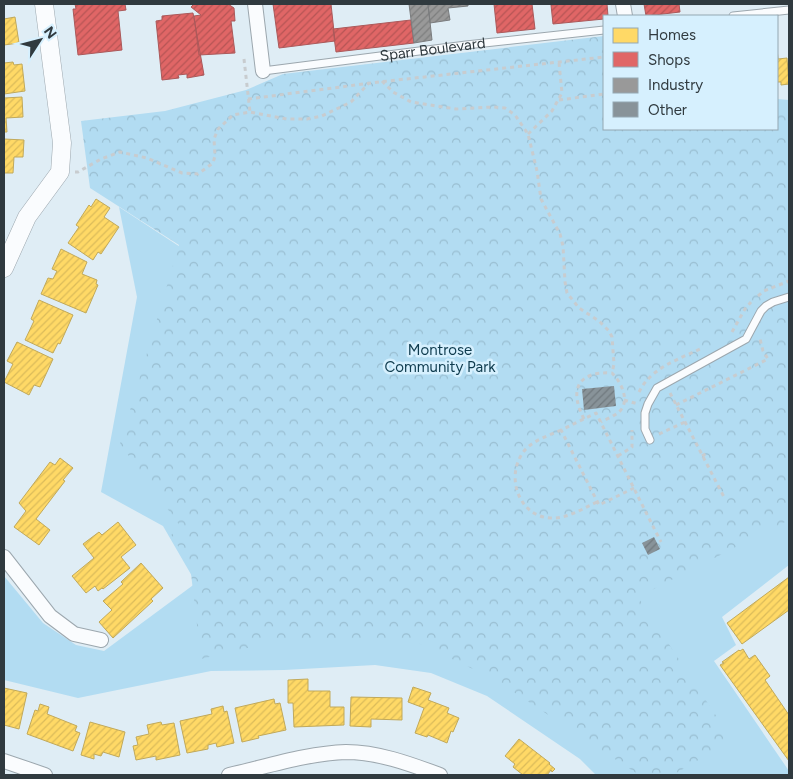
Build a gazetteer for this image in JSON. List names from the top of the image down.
{
  "streets": {
    "lane": ["Sparr Boulevard"]
  },
  "parks": ["Montrose Community Park"],
  "legend": [
    "Homes",
    "Shops",
    "Industry",
    "Other"
  ],
  "north": "top right"
}
